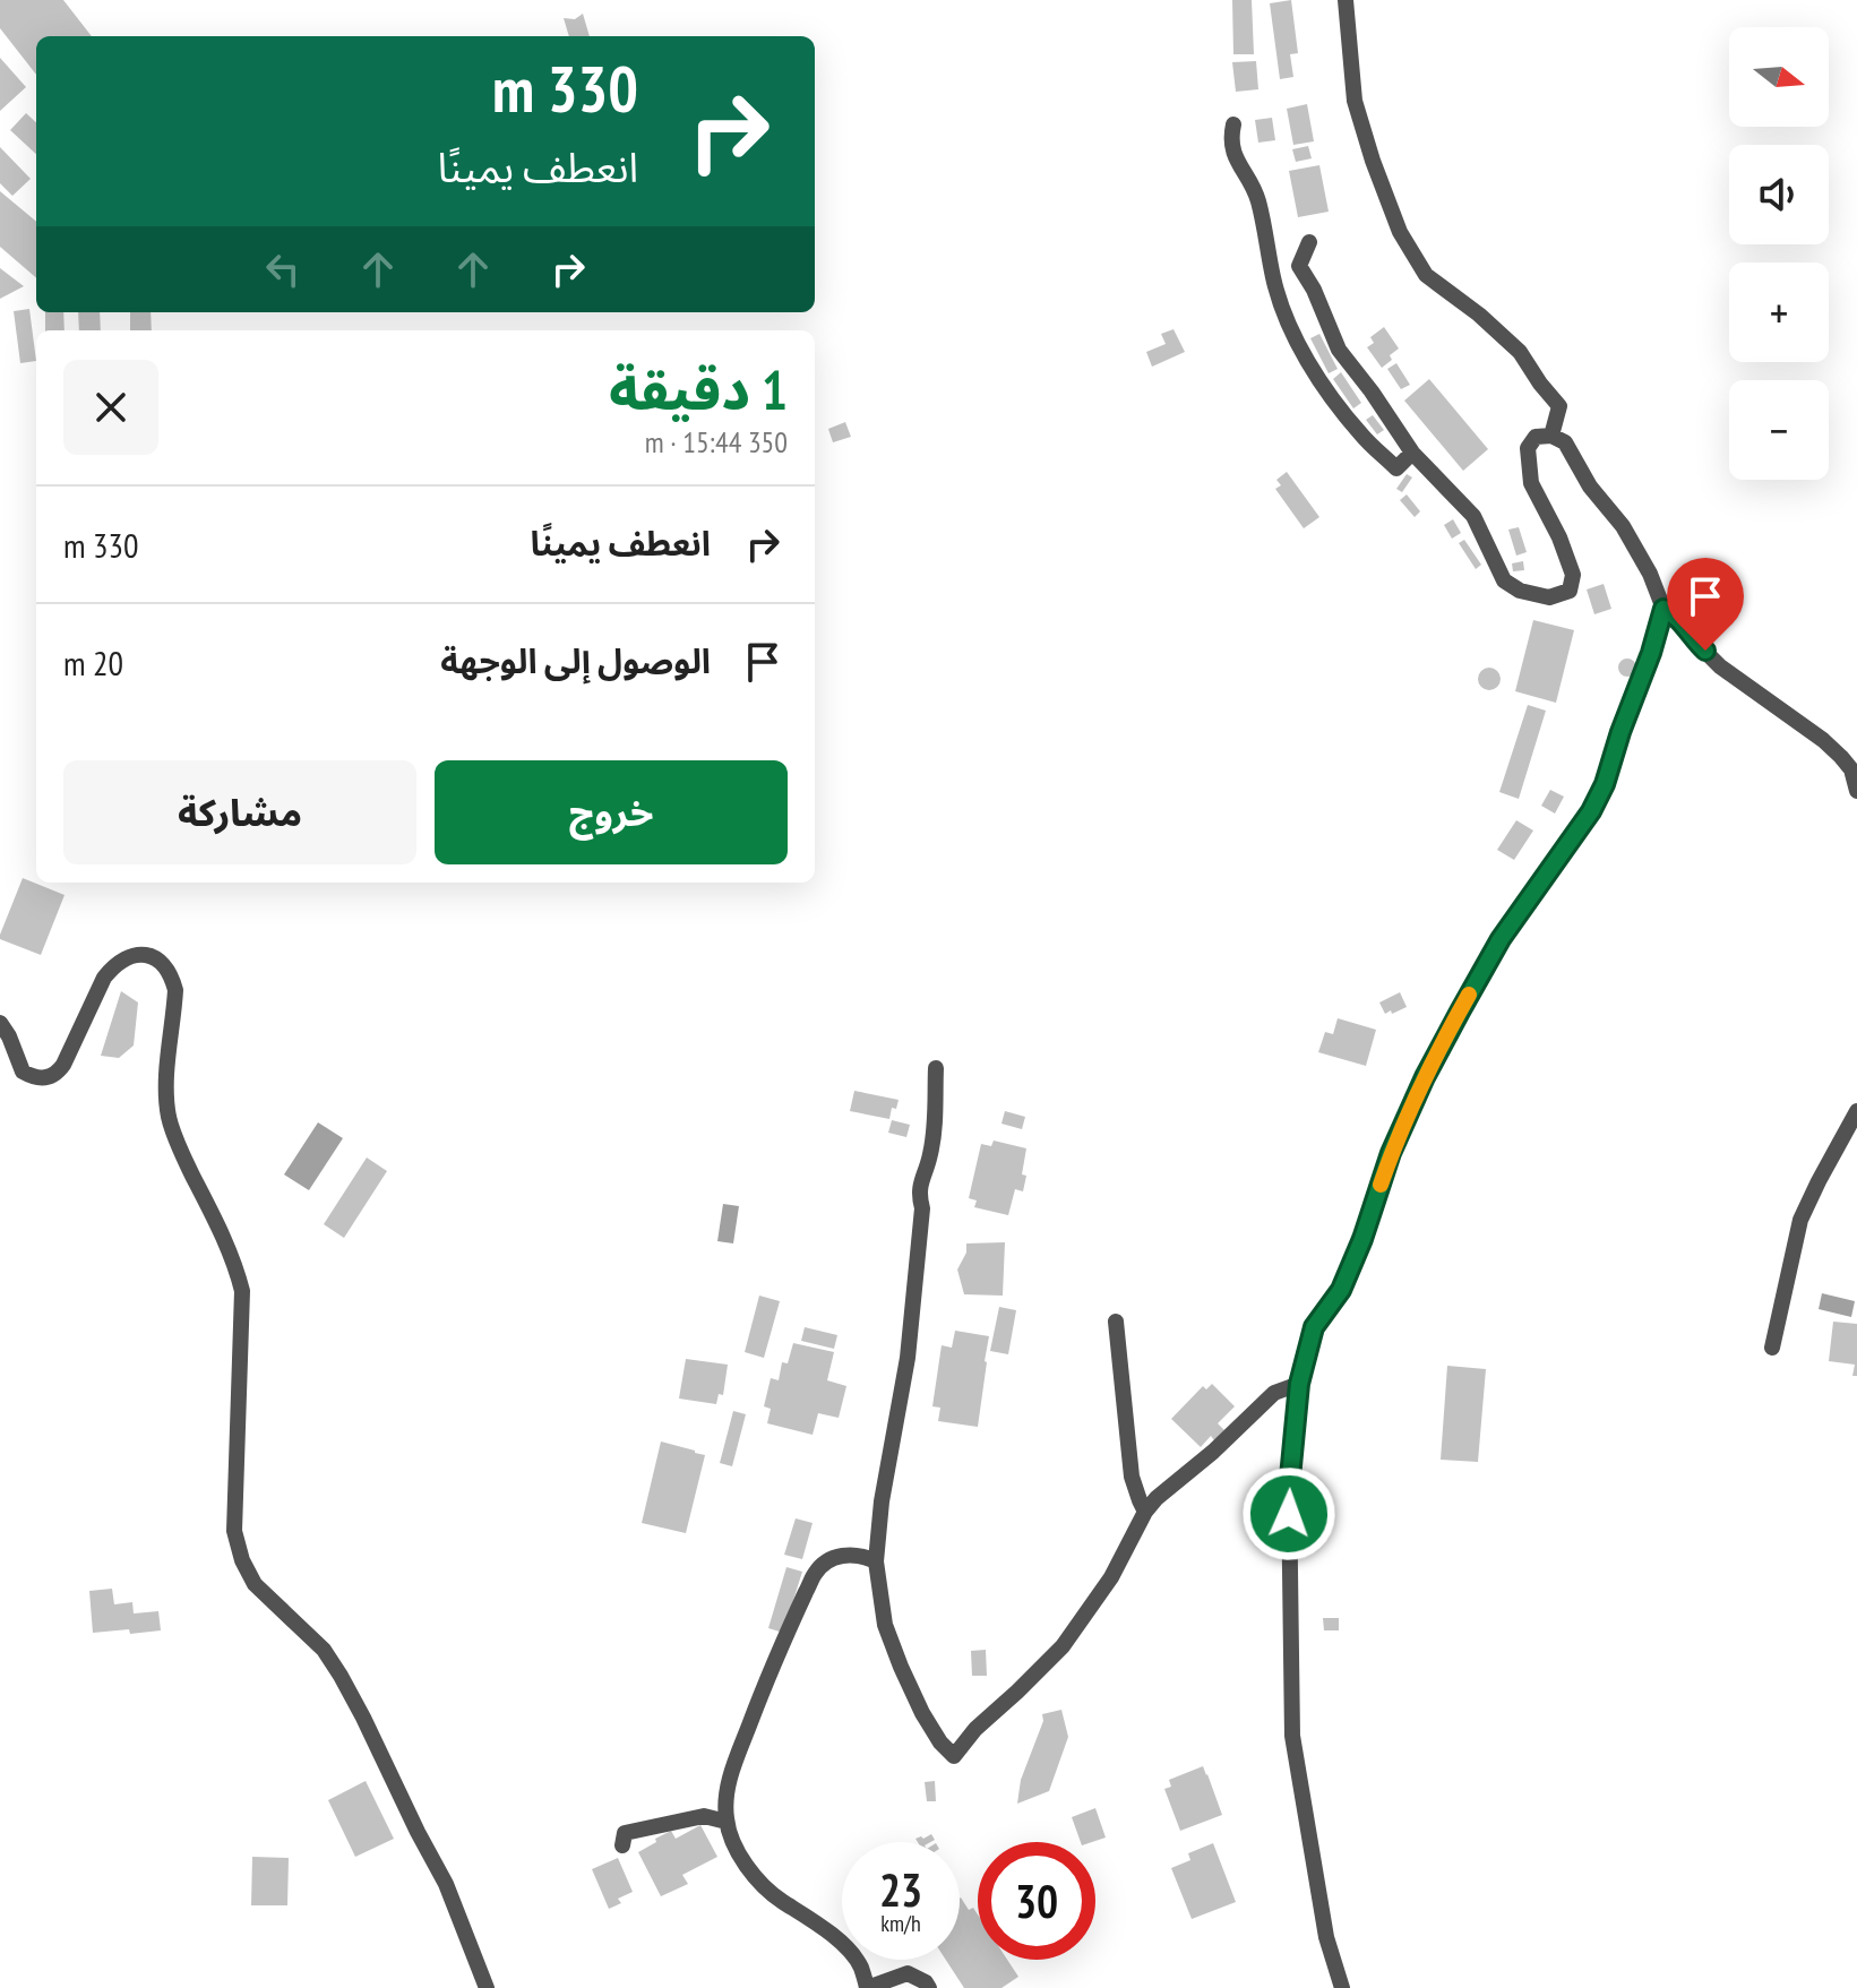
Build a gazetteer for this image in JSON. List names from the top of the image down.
{
  "north": "right",
  "page": {
    "map_buttons": ["+", "−"],
    "turn": ["330 m", "انعطف يمينًا"],
    "heading": ["1 دقيقة", "350 m · 15:44"],
    "list": [
      {
        "name": "انعطف يمينًا",
        "value": "330 m"
      },
      {
        "name": "الوصول إلى الوجهة",
        "value": "20 m"
      }
    ],
    "buttons": ["خروج", "مشاركة"],
    "speed": "23 km/h",
    "limit": "30"
  }
}
